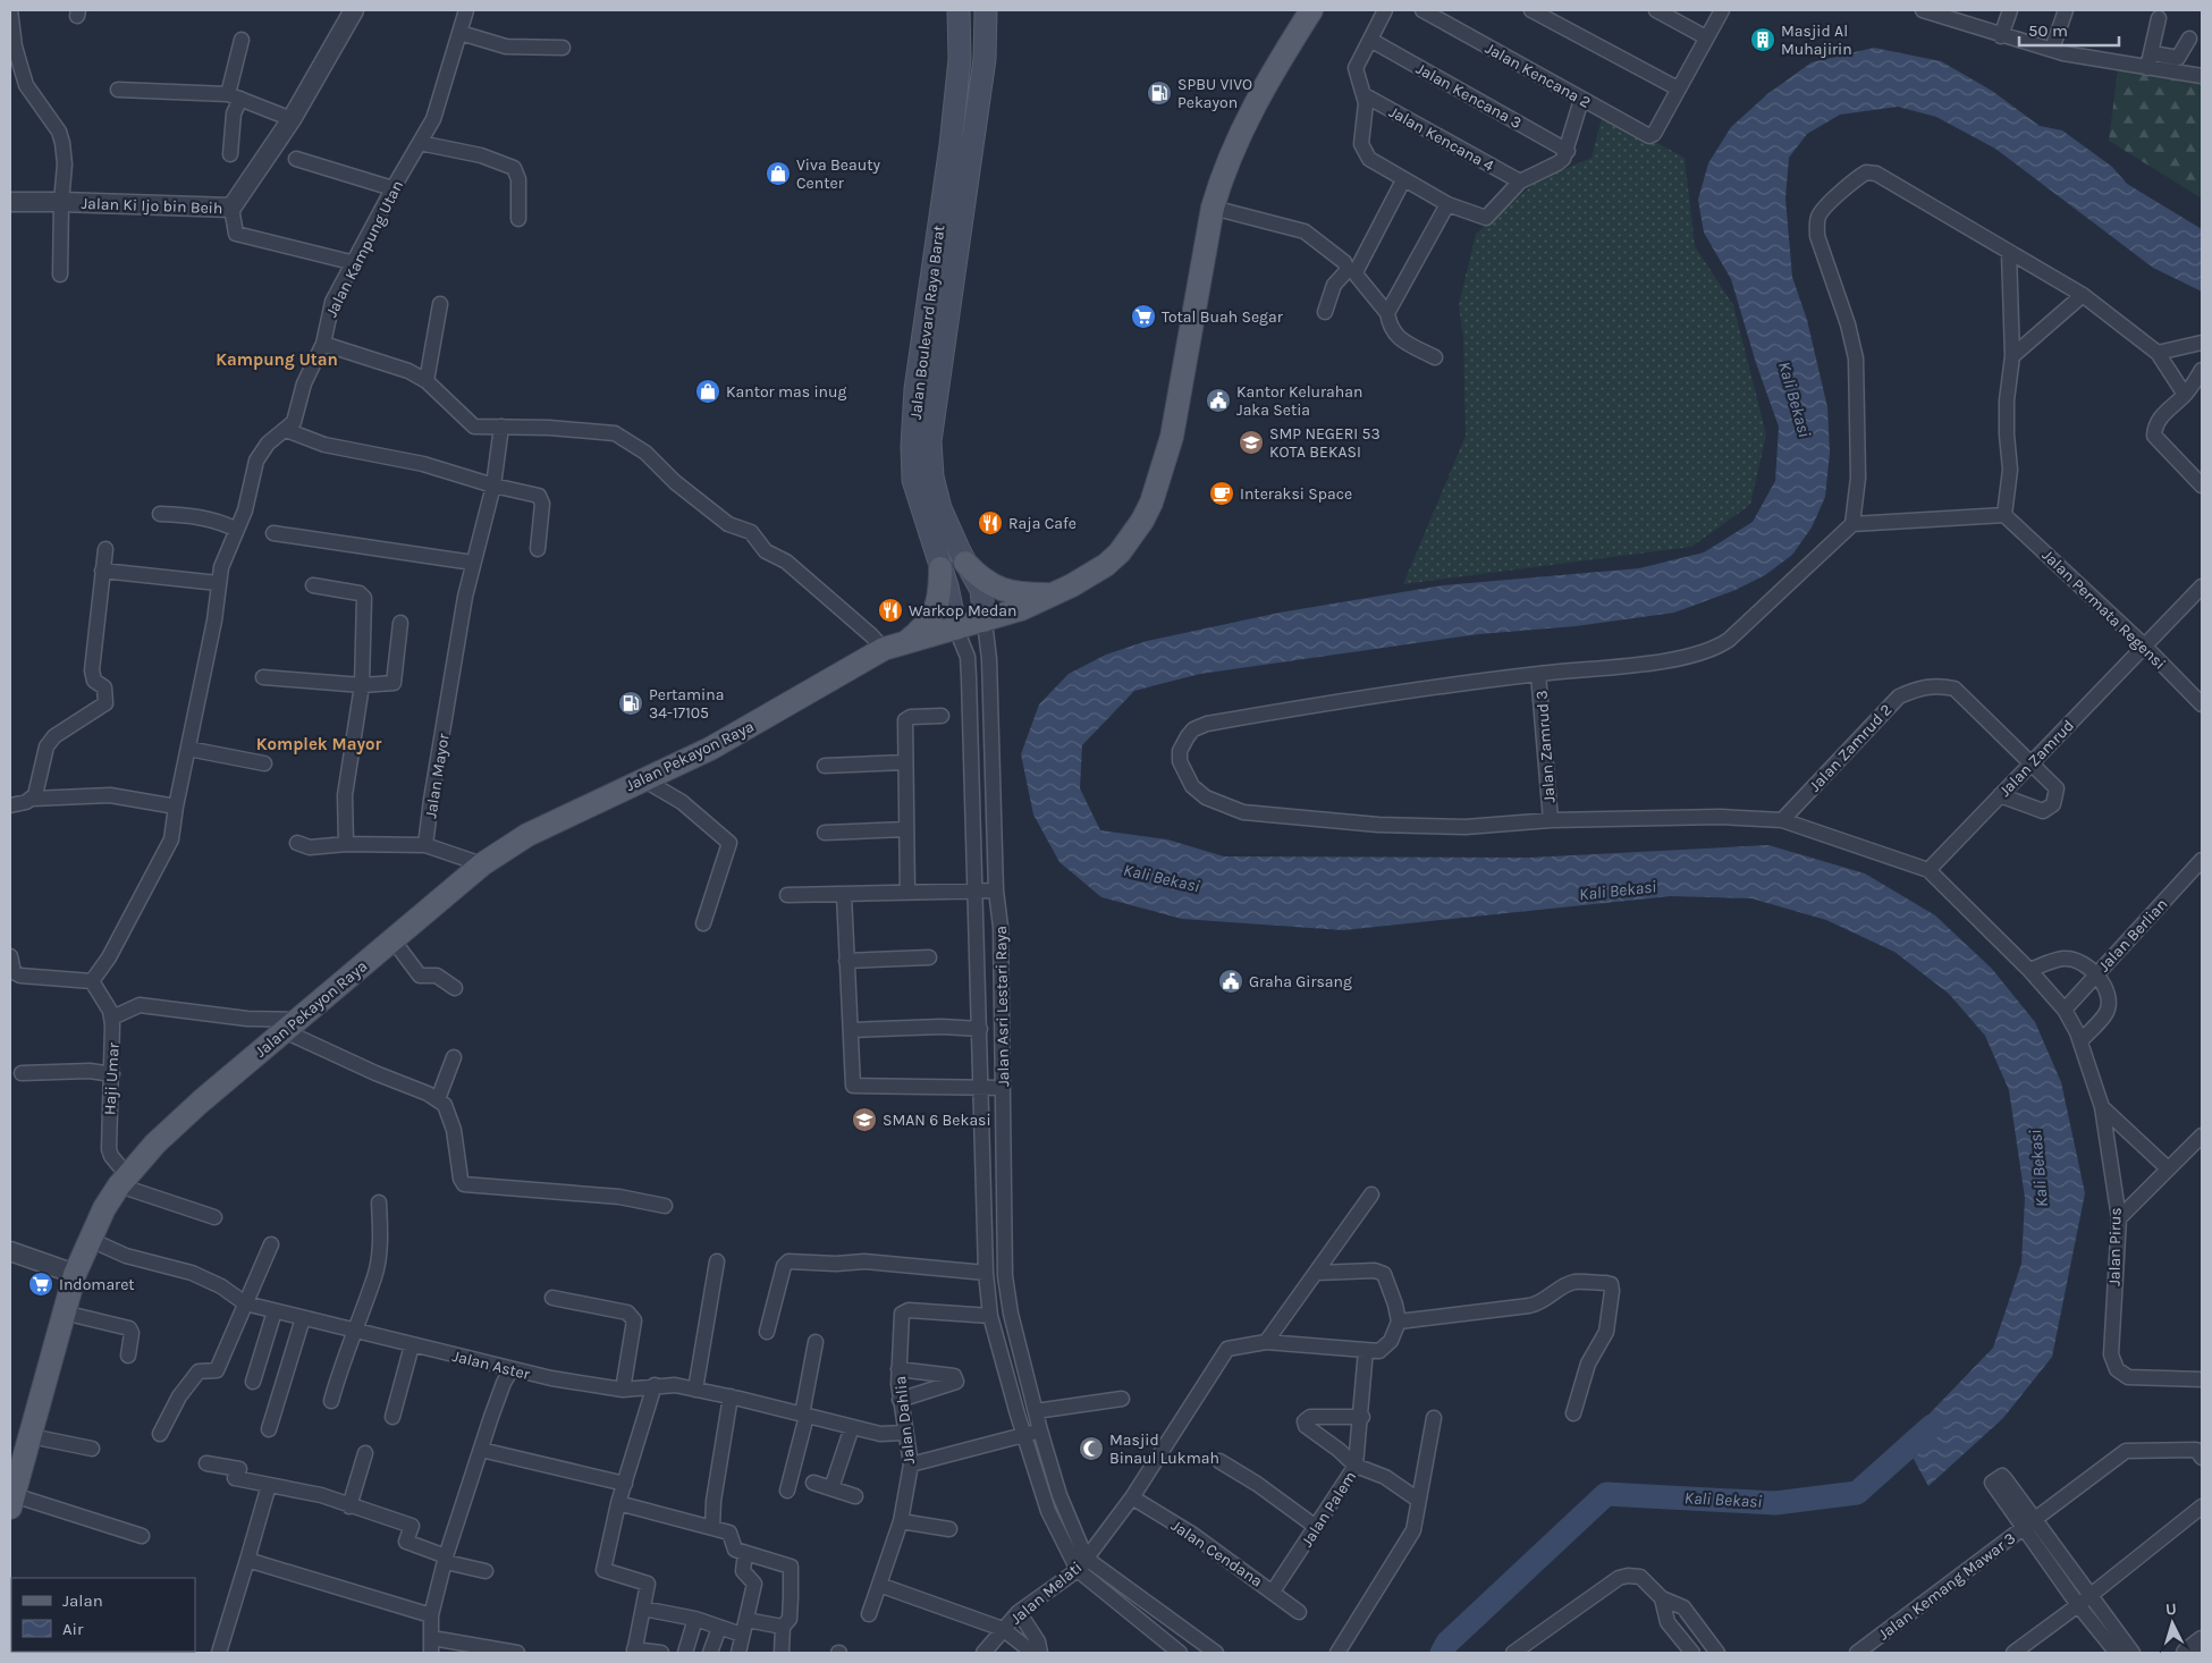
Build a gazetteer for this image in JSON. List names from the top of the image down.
{
  "streets": {
    "main road": ["Jalan Boulevard Raya Barat", "Jalan Pekayon Raya"],
    "street": [
      "Jalan Kencana 2",
      "Jalan Kencana 3",
      "Jalan Kencana 4",
      "Jalan Ki Ijo bin Beih",
      "Jalan Kampung Utan",
      "Jalan Permata Regensi",
      "Jalan Zamrud 3",
      "Jalan Zamrud 2",
      "Jalan Zamrud",
      "Jalan Mayor",
      "Jalan Berlian",
      "Jalan Asri Lestari Raya",
      "Haji Umar",
      "Jalan Pirus",
      "Jalan Aster",
      "Jalan Dahlia",
      "Jalan Palem",
      "Jalan Cendana",
      "Jalan Kemang Mawar 3",
      "Jalan Melati"
    ]
  },
  "crossings": [
    ["Jalan Boulevard Raya Barat", "Jalan Pekayon Raya"],
    ["Jalan Boulevard Raya Barat", "Jalan Asri Lestari Raya"],
    ["Jalan Permata Regensi", "Jalan Zamrud"],
    ["Jalan Zamrud 2", "Jalan Zamrud"],
    ["Jalan Pekayon Raya", "Jalan Asri Lestari Raya"],
    ["Jalan Pekayon Raya", "Haji Umar"],
    ["Jalan Pekayon Raya", "Jalan Aster"],
    ["Jalan Zamrud", "Jalan Pirus"],
    ["Jalan Berlian", "Jalan Pirus"],
    ["Jalan Asri Lestari Raya", "Jalan Dahlia"],
    ["Jalan Asri Lestari Raya", "Jalan Melati"],
    ["Jalan Aster", "Jalan Dahlia"],
    ["Jalan Palem", "Jalan Cendana"],
    ["Jalan Cendana", "Jalan Melati"]
  ],
  "districts": ["Kampung Utan", "Komplek Mayor"],
  "water": ["Kali Bekasi"],
  "places": {
    "building": ["Masjid Al Muhajirin"],
    "fuel station": ["SPBU VIVO Pekayon", "Pertamina 34-17105"],
    "shop": ["Viva Beauty Center", "Kantor mas inug"],
    "supermarket": ["Total Buah Segar", "Indomaret"],
    "public building": ["Kantor Kelurahan Jaka Setia", "Graha Girsang"],
    "school or university": ["SMP NEGERI 53 KOTA BEKASI", "SMAN 6 Bekasi"],
    "cafe": ["Interaksi Space"],
    "restaurant": ["Raja Cafe", "Warkop Medan"],
    "mosque": ["Masjid Binaul Lukmah"]
  },
  "legend": ["Jalan", "Air"],
  "scale_bar": "50 m",
  "north": "top"
}
